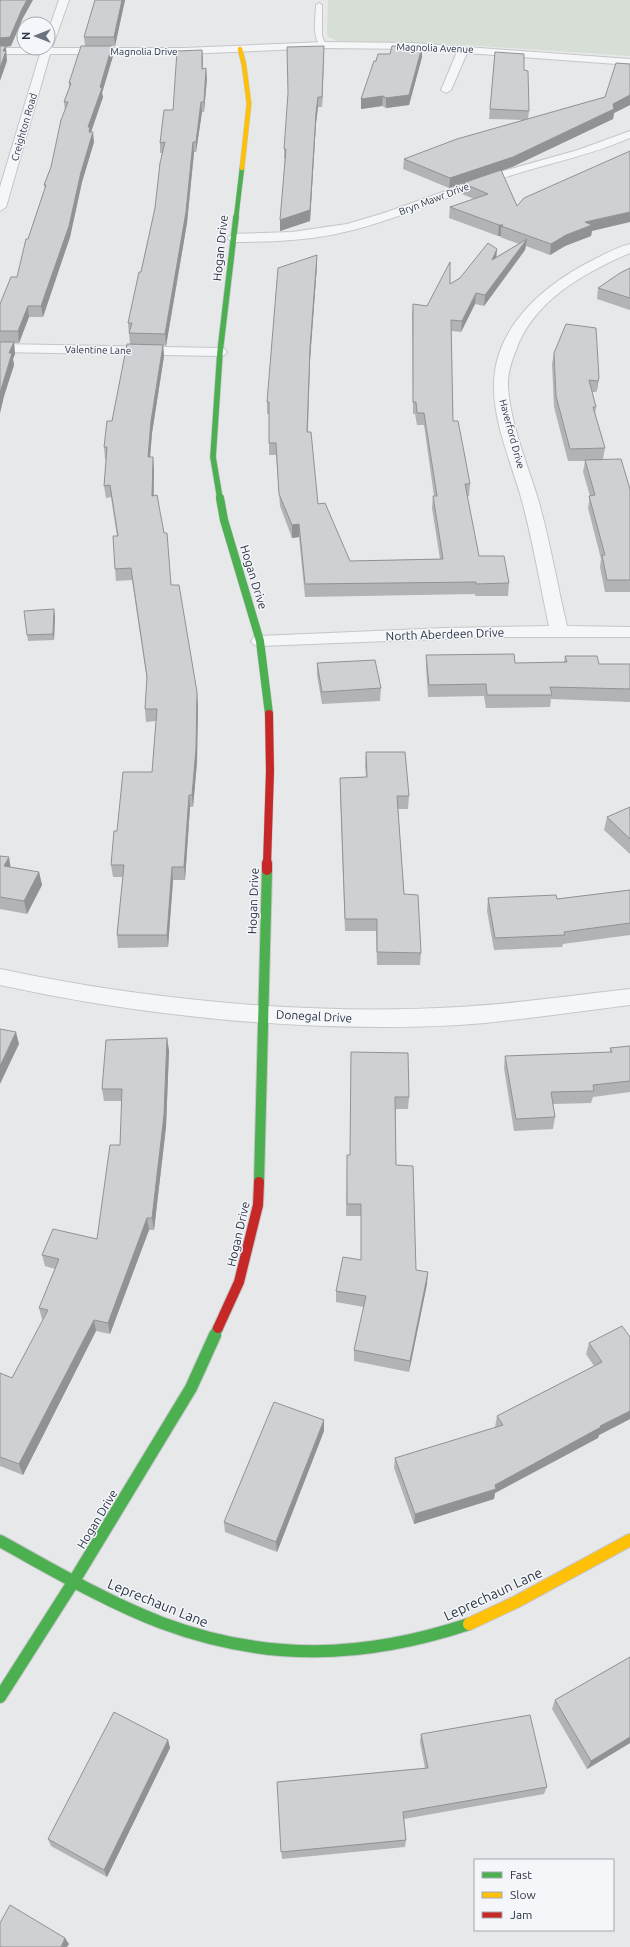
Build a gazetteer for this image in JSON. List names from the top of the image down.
{
  "streets": {
    "street": [
      "Magnolia Avenue",
      "Magnolia Drive",
      "Creighton Road",
      "Bryn Mawr Drive",
      "Hogan Drive",
      "Valentine Lane",
      "Haverford Drive",
      "North Aberdeen Drive",
      "Donegal Drive",
      "Leprechaun Lane"
    ]
  },
  "crossings": [
    ["Magnolia Avenue", "Magnolia Drive"],
    ["Magnolia Avenue", "Hogan Drive"],
    ["Magnolia Drive", "Hogan Drive"],
    ["Bryn Mawr Drive", "Hogan Drive"],
    ["Hogan Drive", "Valentine Lane"],
    ["Hogan Drive", "North Aberdeen Drive"],
    ["Hogan Drive", "Donegal Drive"],
    ["Hogan Drive", "Leprechaun Lane"],
    ["Haverford Drive", "North Aberdeen Drive"]
  ],
  "legend": ["Fast", "Slow", "Jam"],
  "north": "left"
}
